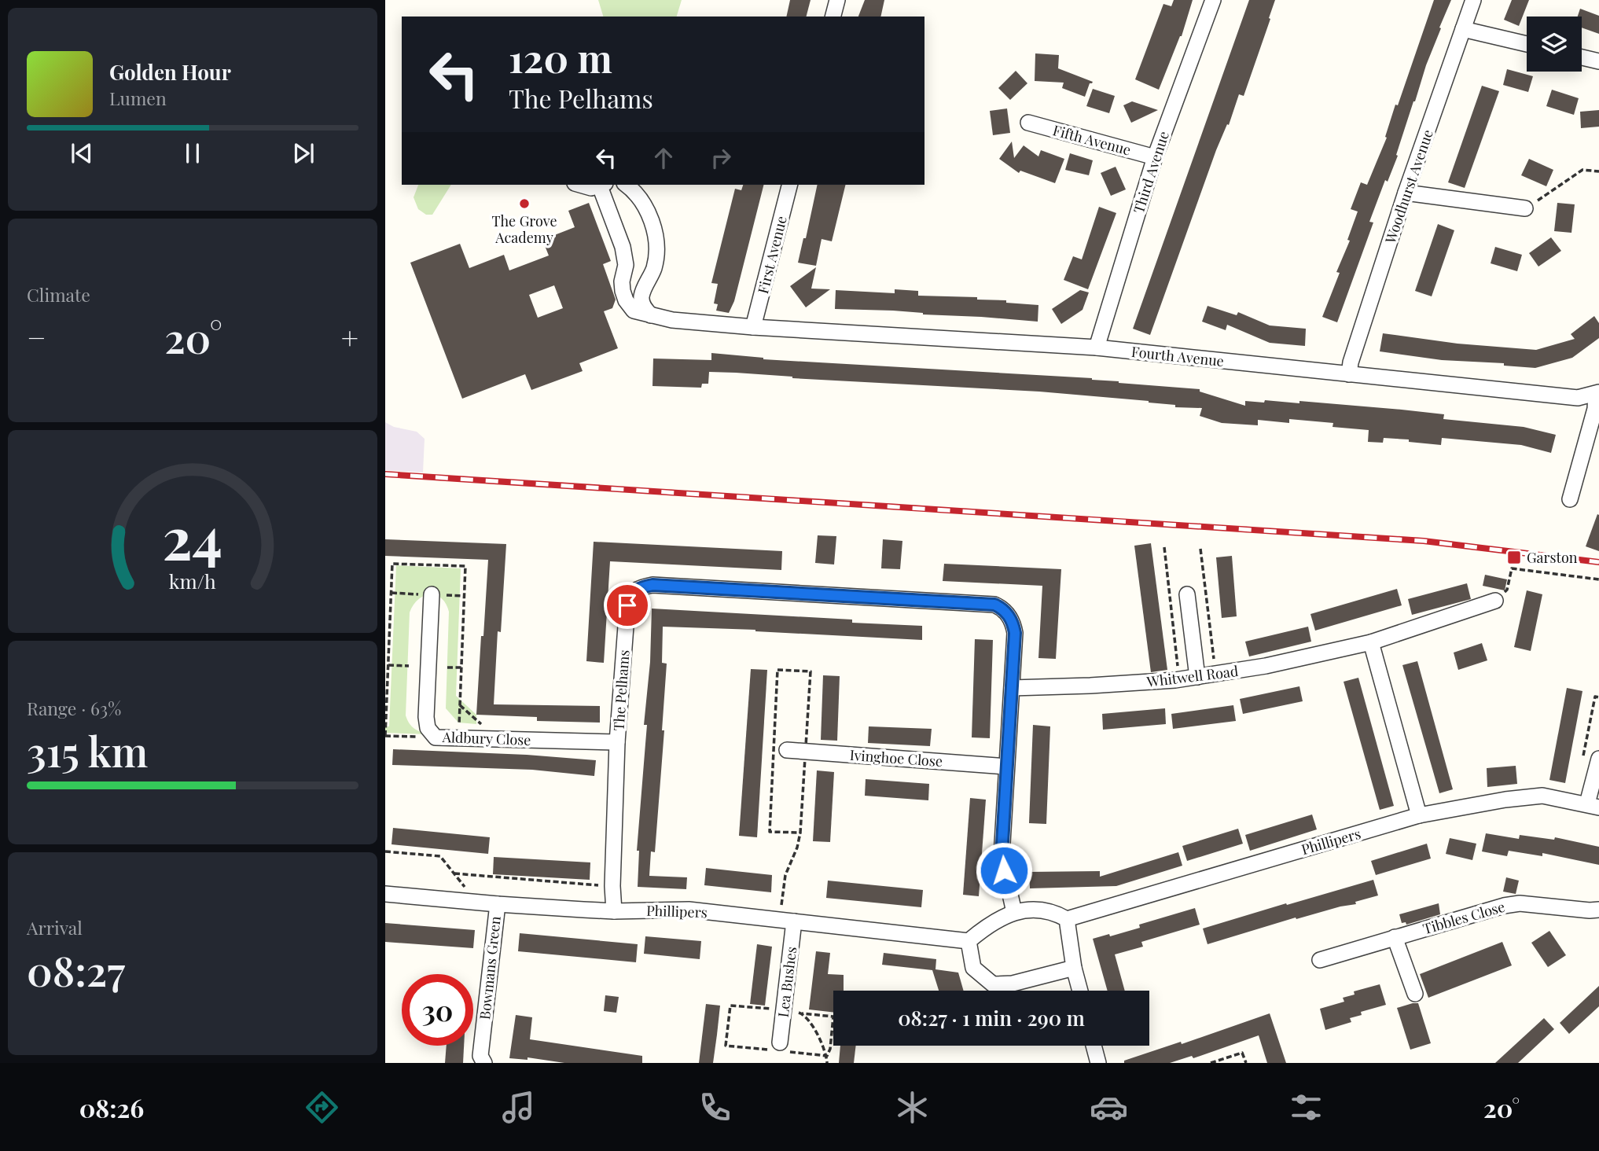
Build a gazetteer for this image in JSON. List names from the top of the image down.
{
  "streets": {
    "street": [
      "Fifth Avenue",
      "Third Avenue",
      "Woodhurst Avenue",
      "First Avenue",
      "Fourth Avenue",
      "Whitwell Road",
      "The Pelhams",
      "Aldbury Close",
      "Ivinghoe Close",
      "Phillipers",
      "Tibbles Close",
      "Bowmans Green",
      "Lea Bushes"
    ]
  },
  "crossings": [
    ["Fifth Avenue", "Third Avenue"],
    ["Third Avenue", "Fourth Avenue"],
    ["Woodhurst Avenue", "Fourth Avenue"],
    ["First Avenue", "Fourth Avenue"],
    ["Whitwell Road", "The Pelhams"],
    ["The Pelhams", "Aldbury Close"],
    ["The Pelhams", "Ivinghoe Close"],
    ["The Pelhams", "Phillipers"],
    ["Phillipers", "Bowmans Green"],
    ["Phillipers", "Lea Bushes"]
  ],
  "places": {
    "other": ["The Grove Academy"],
    "transit": ["Garston"]
  },
  "page": {
    "turn": ["120 m", "The Pelhams"],
    "song": ["Golden Hour", "Lumen"],
    "tile": [
      "Climate",
      ["Range · 63%", "315 km"],
      ["Arrival", "08:27"]
    ],
    "heat": ["−", "20°", "+"],
    "limit": "30",
    "trip": "08:27 · 1 min · 290 m",
    "tabs": ["08:26", "20°"],
    "gauge": ["24", "km/h"]
  }
}
